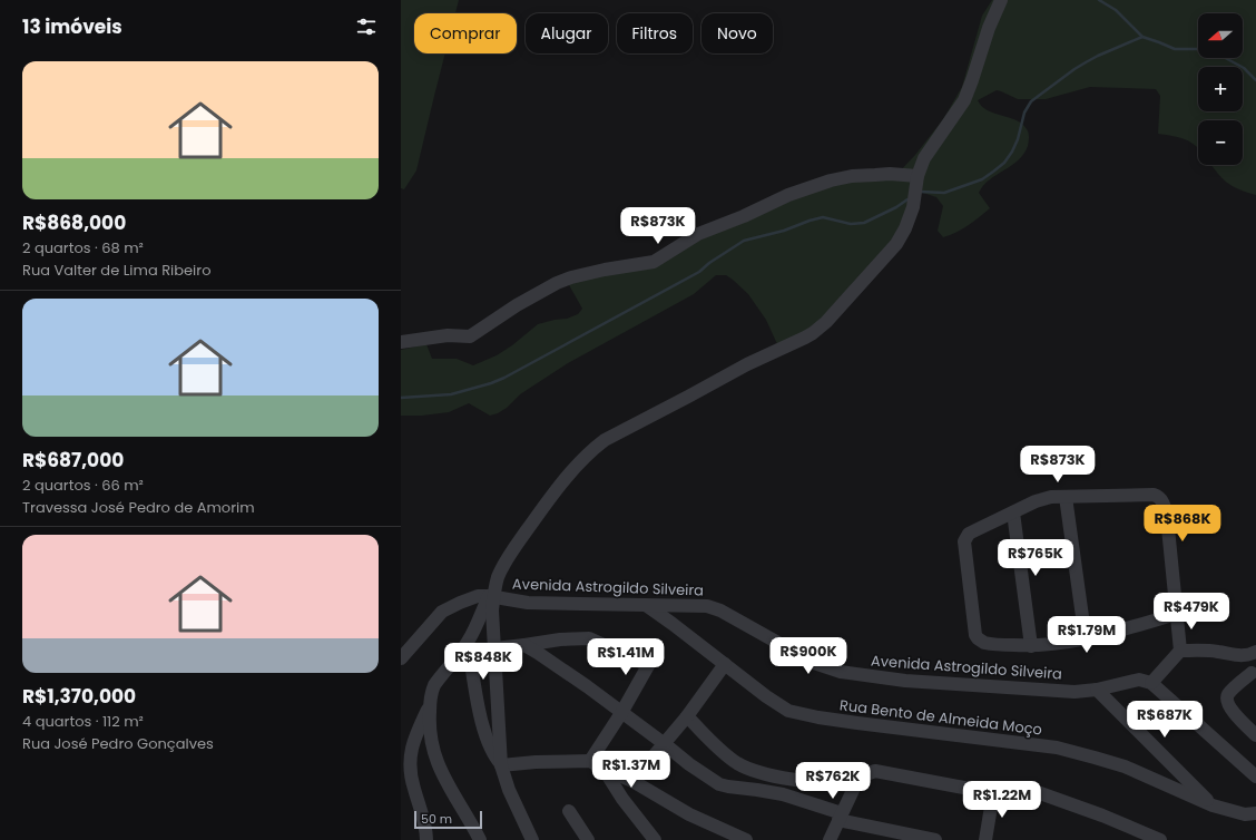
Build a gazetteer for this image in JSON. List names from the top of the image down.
{
  "streets": {
    "street": ["Avenida Astrogildo Silveira", "Rua Bento de Almeida Moço"]
  },
  "crossings": [
    ["Avenida Astrogildo Silveira", "Rua Bento de Almeida Moço"]
  ],
  "scale_bar": "50 m",
  "north": "left",
  "page": {
    "heading": "13 imóveis",
    "map_buttons": ["+", "−"],
    "chip": [
      "Comprar",
      "Alugar",
      "Filtros",
      "Novo"
    ],
    "list": [
      {
        "name": "R$868,000",
        "note": "2 quartos · 68 m² · Rua Valter de Lima Ribeiro"
      },
      {
        "name": "R$687,000",
        "note": "2 quartos · 66 m² · Travessa José Pedro de Amorim"
      },
      {
        "name": "R$1,370,000",
        "note": "4 quartos · 112 m² · Rua José Pedro Gonçalves"
      }
    ],
    "price": [
      "R$873K",
      "R$873K",
      "R$868K",
      "R$765K",
      "R$479K",
      "R$1.79M",
      "R$900K",
      "R$1.41M",
      "R$848K",
      "R$687K",
      "R$1.37M",
      "R$762K",
      "R$1.22M"
    ],
    "scale": "50 m"
  }
}
